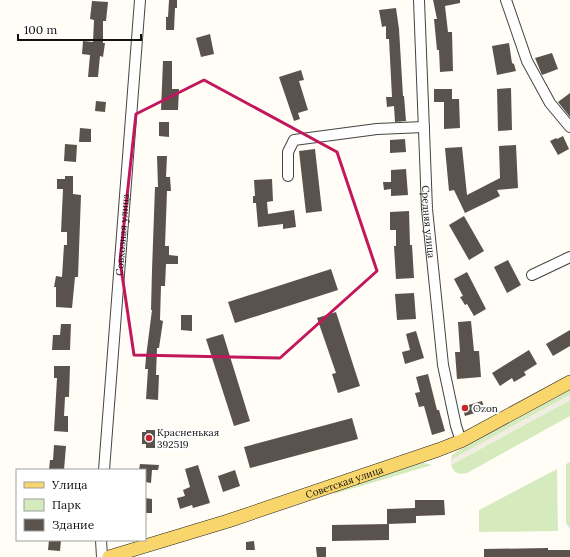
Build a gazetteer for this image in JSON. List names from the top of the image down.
{
  "streets": {
    "main road": ["Советская улица"],
    "street": ["Средняя улица", "Совхозная улица"]
  },
  "crossings": [
    ["Средняя улица", "Советская улица"]
  ],
  "places": ["Ozon", "Красненькая 392519"],
  "legend": ["Улица", "Парк", "Здание"],
  "scale_bar": "100 m"
}
